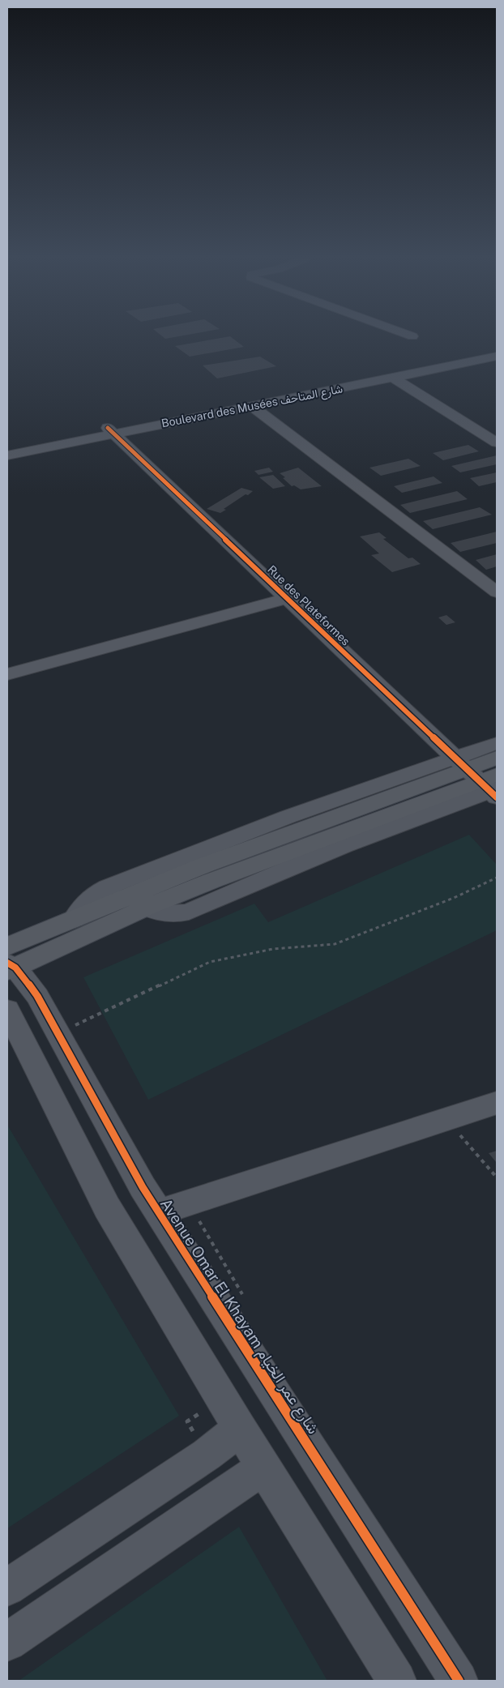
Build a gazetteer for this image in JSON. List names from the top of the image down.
{
  "streets": {
    "street": ["Boulevard des Musées شارع المتاحف", "Rue des Plateformes", "Avenue Omar El Khayam شارع عمر الخيام"]
  },
  "crossings": [
    ["Boulevard des Musées شارع المتاحف", "Rue des Plateformes"]
  ]
}
